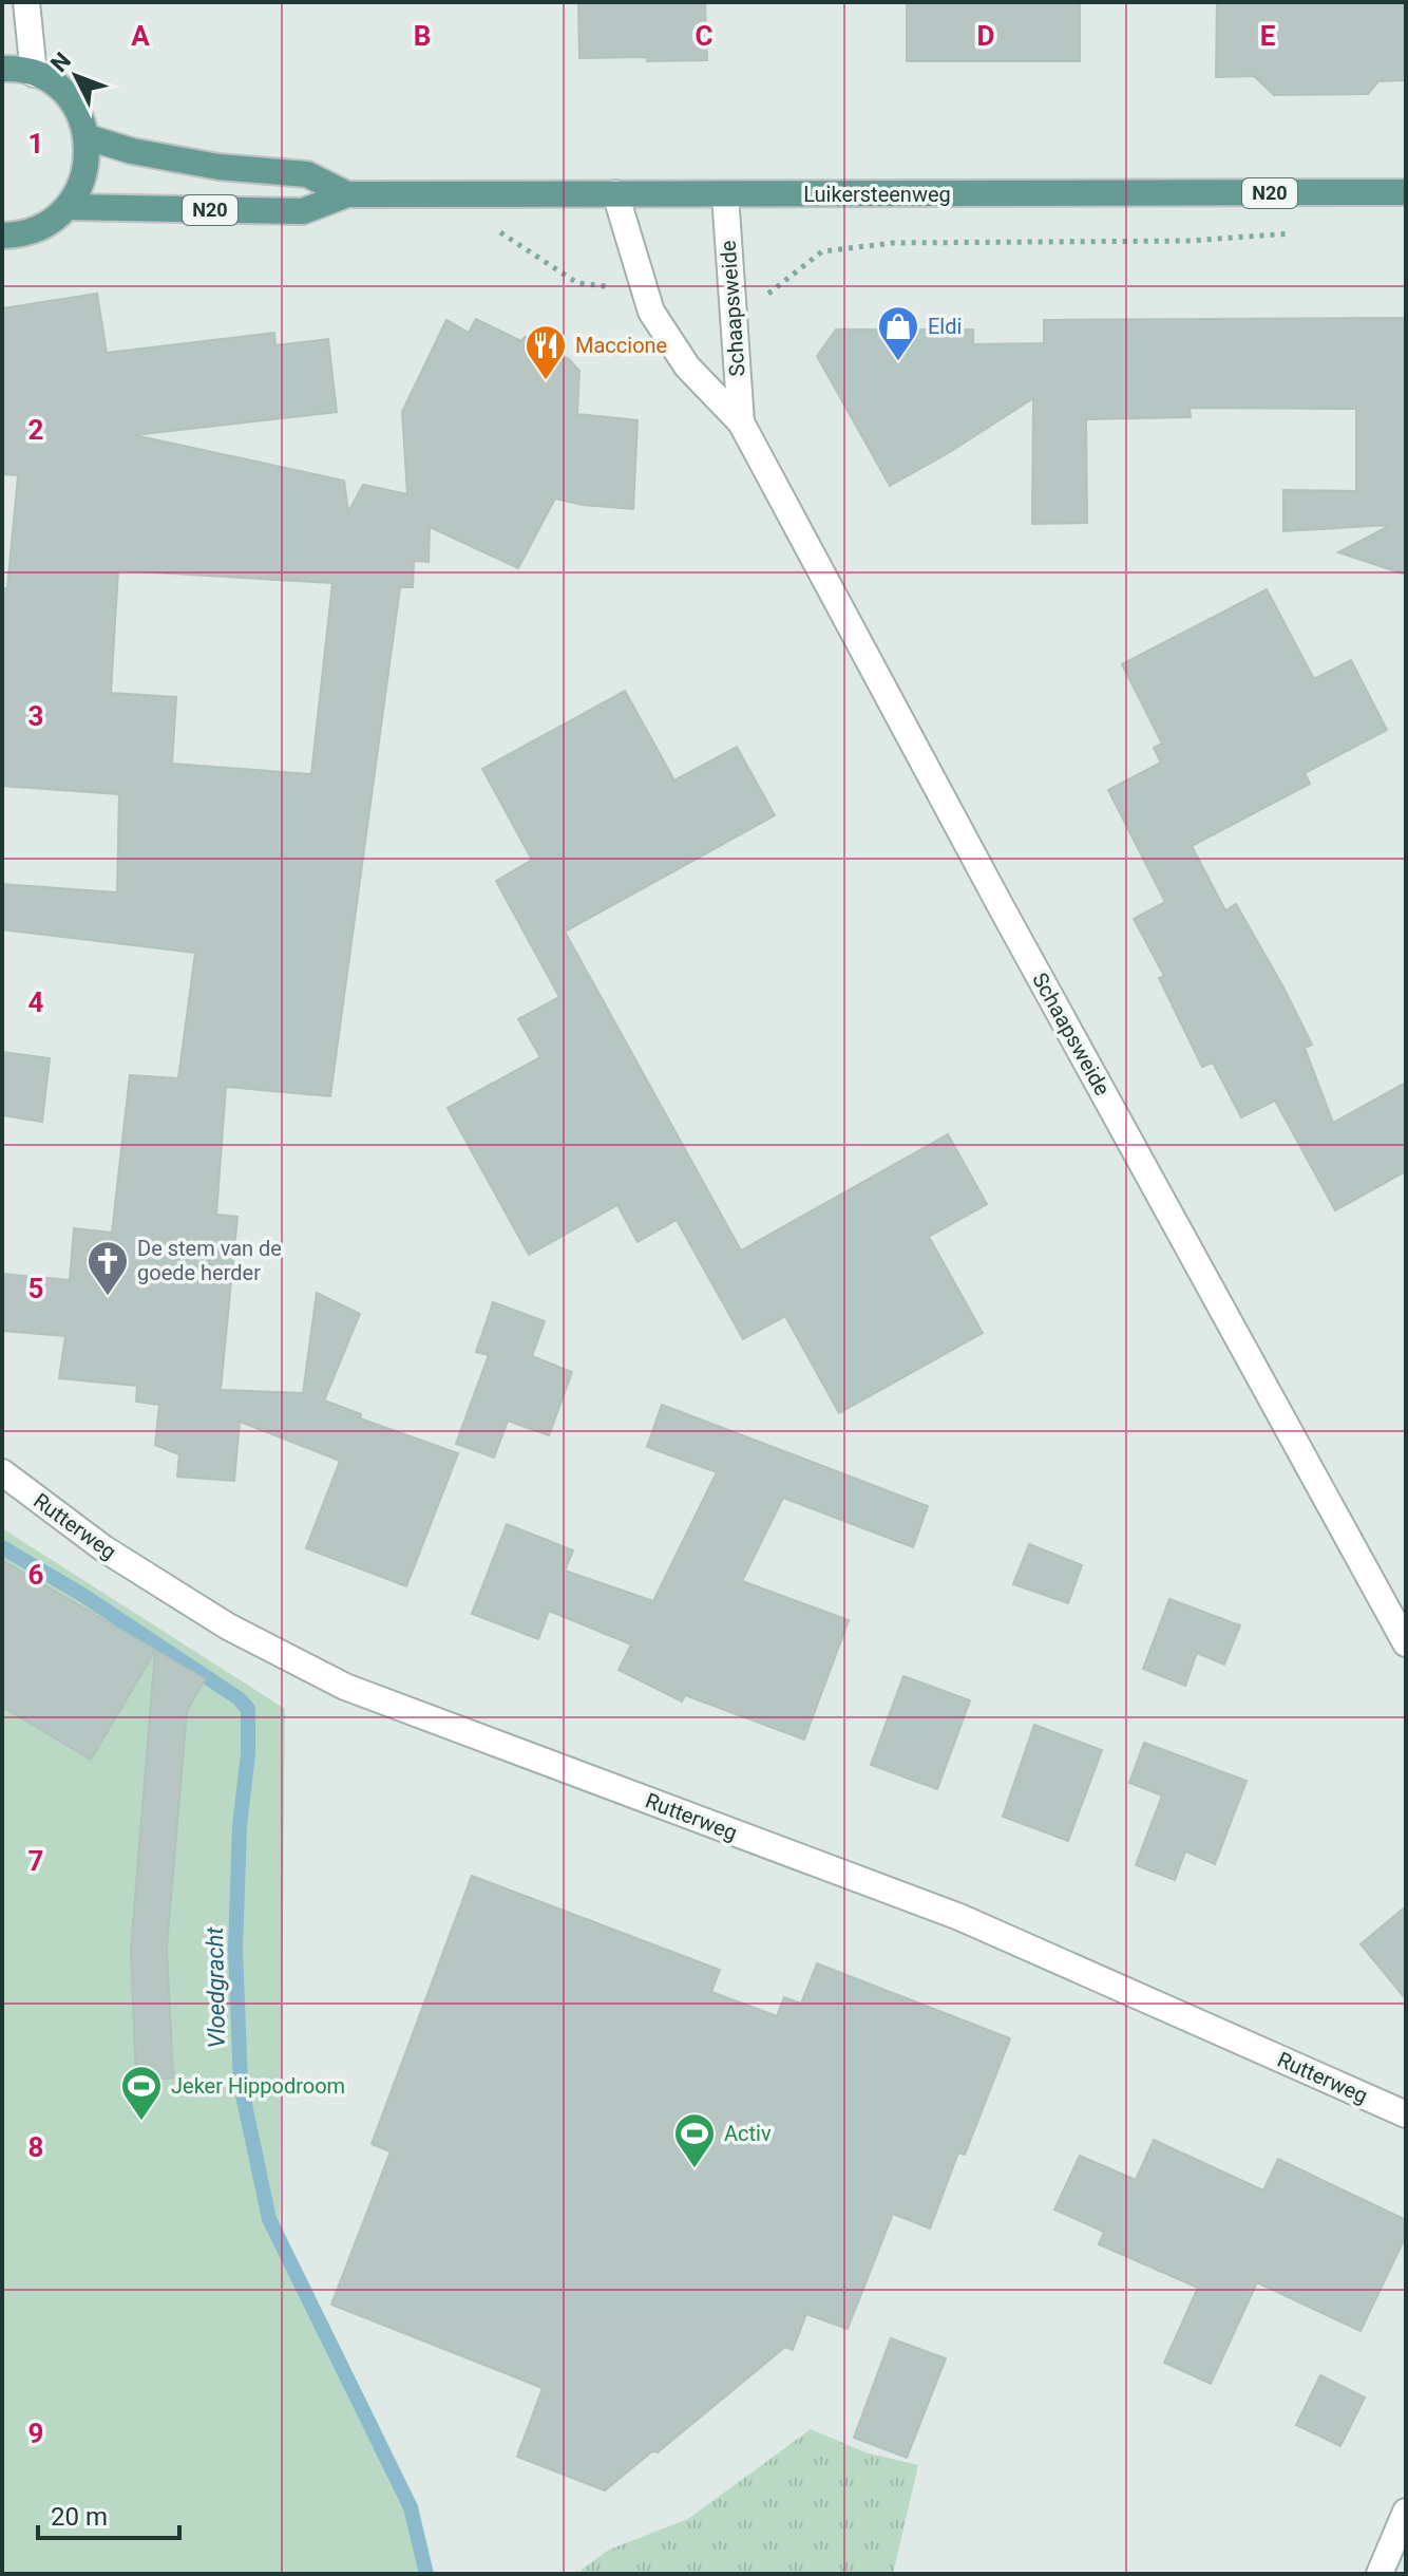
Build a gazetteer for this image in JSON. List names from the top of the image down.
{
  "streets": {
    "main road": ["N20", "Luikersteenweg"],
    "street": ["Schaapsweide", "Rutterweg"]
  },
  "crossings": [
    ["Luikersteenweg", "Schaapsweide"]
  ],
  "water": ["Vloedgracht"],
  "places": {
    "shop": ["Eldi"],
    "restaurant": ["Maccione"],
    "church": ["De stem van de goede herder"],
    "sports": ["Jeker Hippodroom", "Activ"]
  },
  "scale_bar": "20 m",
  "north": "top left",
  "grid": {
    "columns": [
      "A",
      "B",
      "C",
      "D",
      "E"
    ],
    "rows": [
      "1",
      "2",
      "3",
      "4",
      "5",
      "6",
      "7",
      "8",
      "9"
    ]
  }
}
